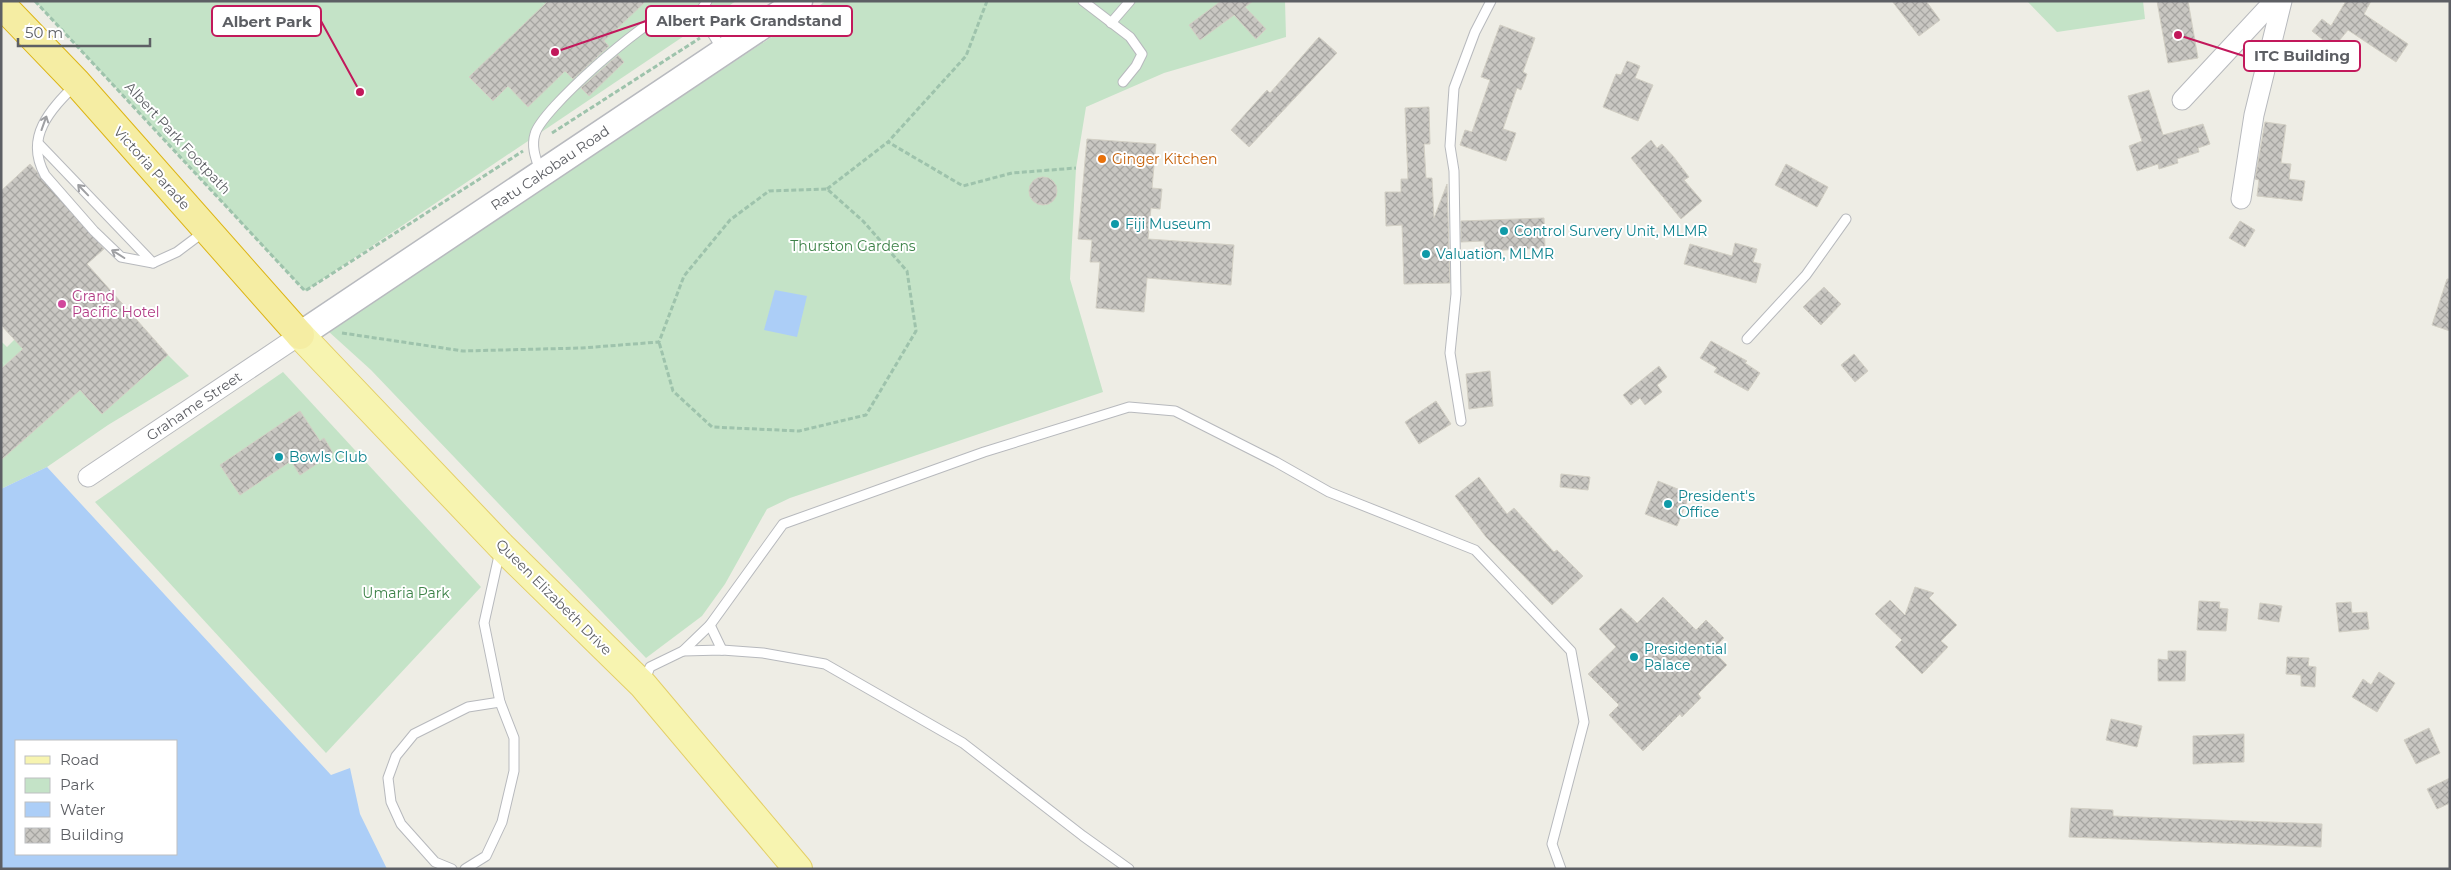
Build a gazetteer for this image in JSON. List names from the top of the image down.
{
  "streets": {
    "highway": ["Victoria Parade"],
    "main road": ["Ratu Cakobau Road", "Queen Elizabeth Drive"],
    "street": ["Grahame Street"],
    "path": ["Albert Park Footpath"]
  },
  "crossings": [
    ["Victoria Parade", "Ratu Cakobau Road"],
    ["Victoria Parade", "Grahame Street"],
    ["Victoria Parade", "Queen Elizabeth Drive"],
    ["Ratu Cakobau Road", "Grahame Street"],
    ["Ratu Cakobau Road", "Queen Elizabeth Drive"],
    ["Grahame Street", "Queen Elizabeth Drive"]
  ],
  "parks": ["Thurston Gardens", "Umaria Park"],
  "places": [
    "ITC Building",
    "Albert Park Grandstand",
    "Albert Park",
    "Ginger Kitchen",
    "Fiji Museum",
    "Control Survery Unit, MLMR",
    "Valuation, MLMR",
    "Grand Pacific Hotel",
    "Bowls Club",
    "President's Office",
    "Presidential Palace"
  ],
  "legend": [
    "Road",
    "Park",
    "Water",
    "Building"
  ],
  "scale_bar": "50 m"
}
